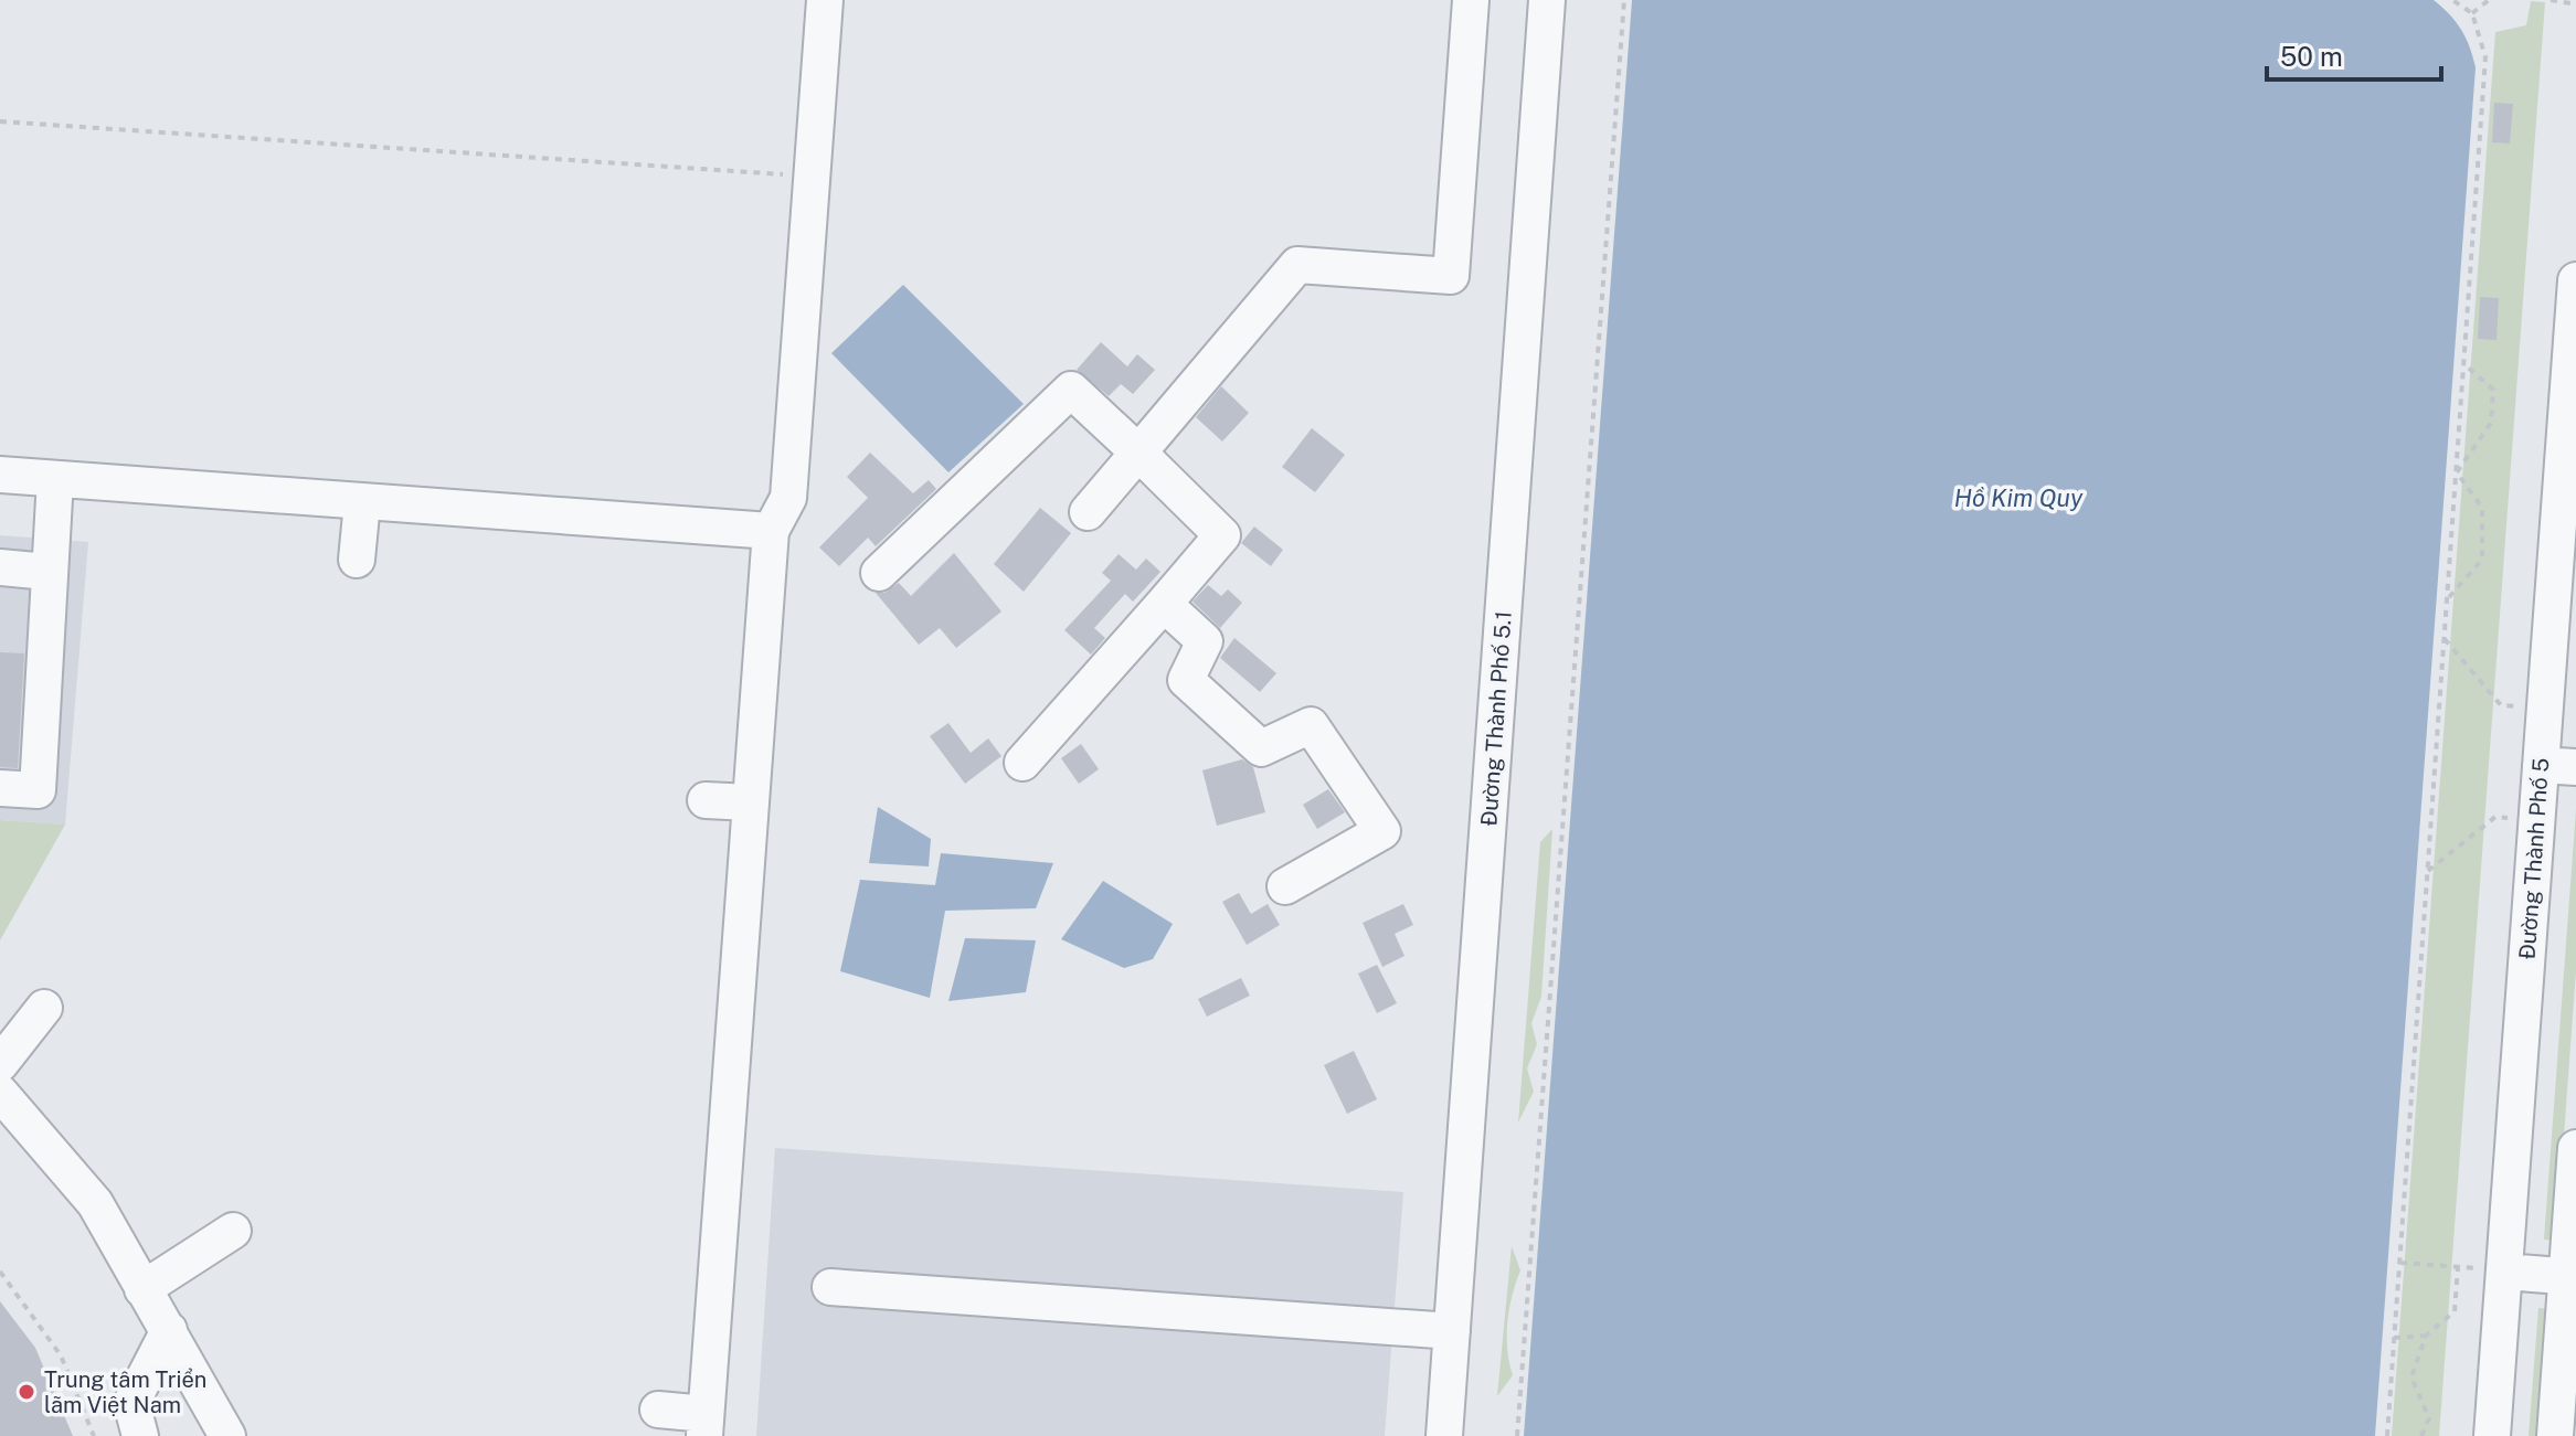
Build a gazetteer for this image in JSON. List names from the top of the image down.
{
  "streets": {
    "street": ["Đường Thành Phố 5.1", "Đường Thành Phố 5"]
  },
  "water": ["Hồ Kim Quy"],
  "places": ["Trung tâm Triển lãm Việt Nam"],
  "scale_bar": "50 m"
}
